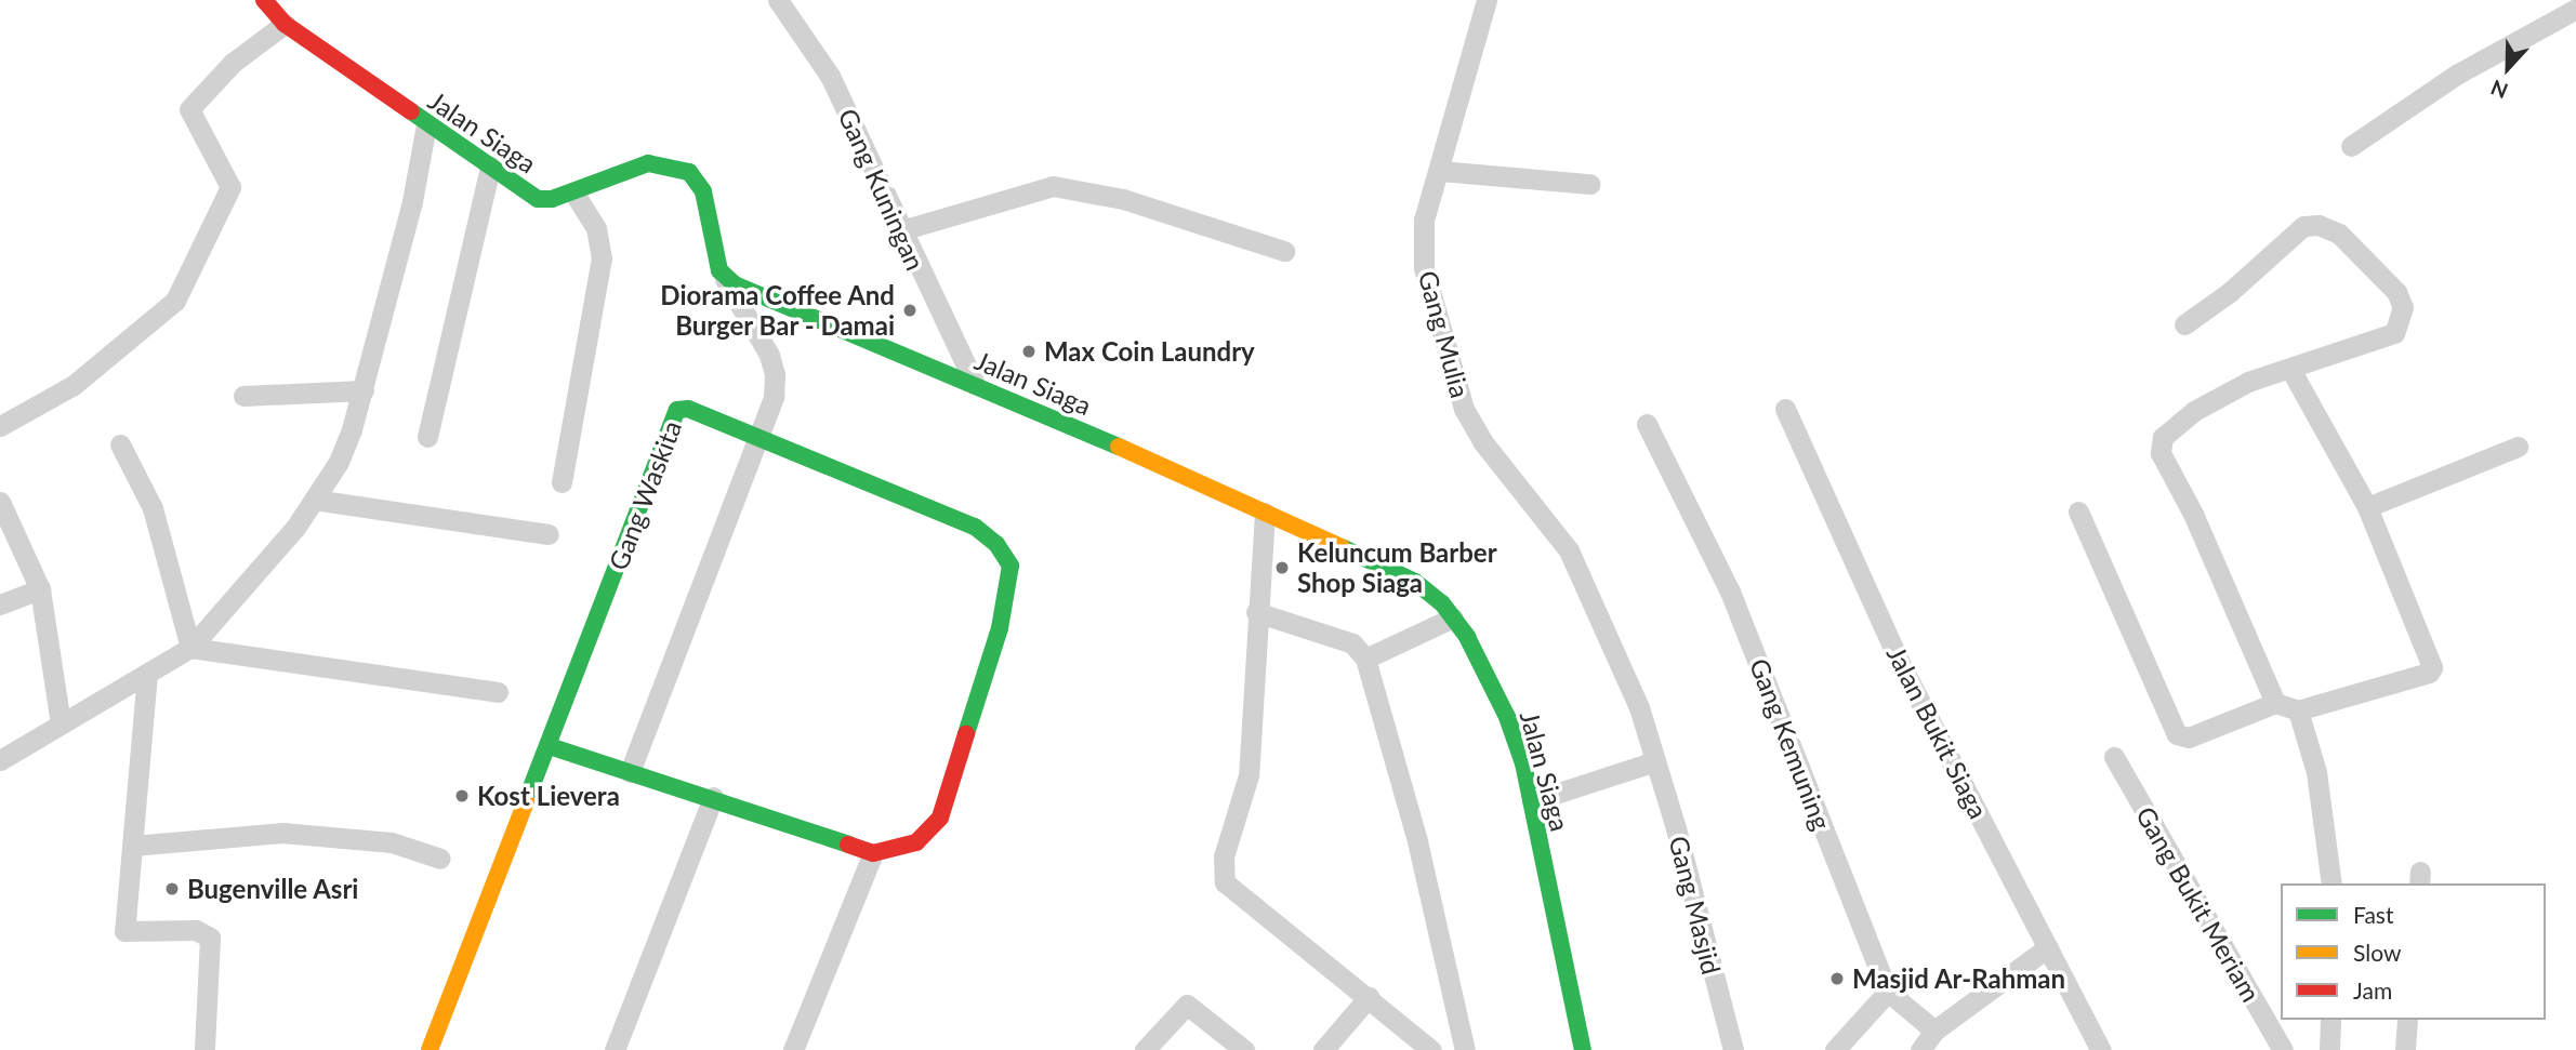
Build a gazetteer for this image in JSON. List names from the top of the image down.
{
  "streets": {
    "street": [
      "Jalan Siaga",
      "Gang Kuningan",
      "Gang Mulia",
      "Gang Waskita",
      "Jalan Bukit Siaga",
      "Gang Kemuning",
      "Gang Bukit Meriam",
      "Gang Masjid"
    ]
  },
  "crossings": [
    ["Jalan Siaga", "Gang Kuningan"],
    ["Gang Mulia", "Gang Masjid"]
  ],
  "places": [
    "Diorama Coffee And Burger Bar - Damai",
    "Max Coin Laundry",
    "Keluncum Barber Shop Siaga",
    "Kost Lievera",
    "Bugenville Asri",
    "Masjid Ar-Rahman"
  ],
  "legend": ["Fast", "Slow", "Jam"],
  "north": "bottom"
}
